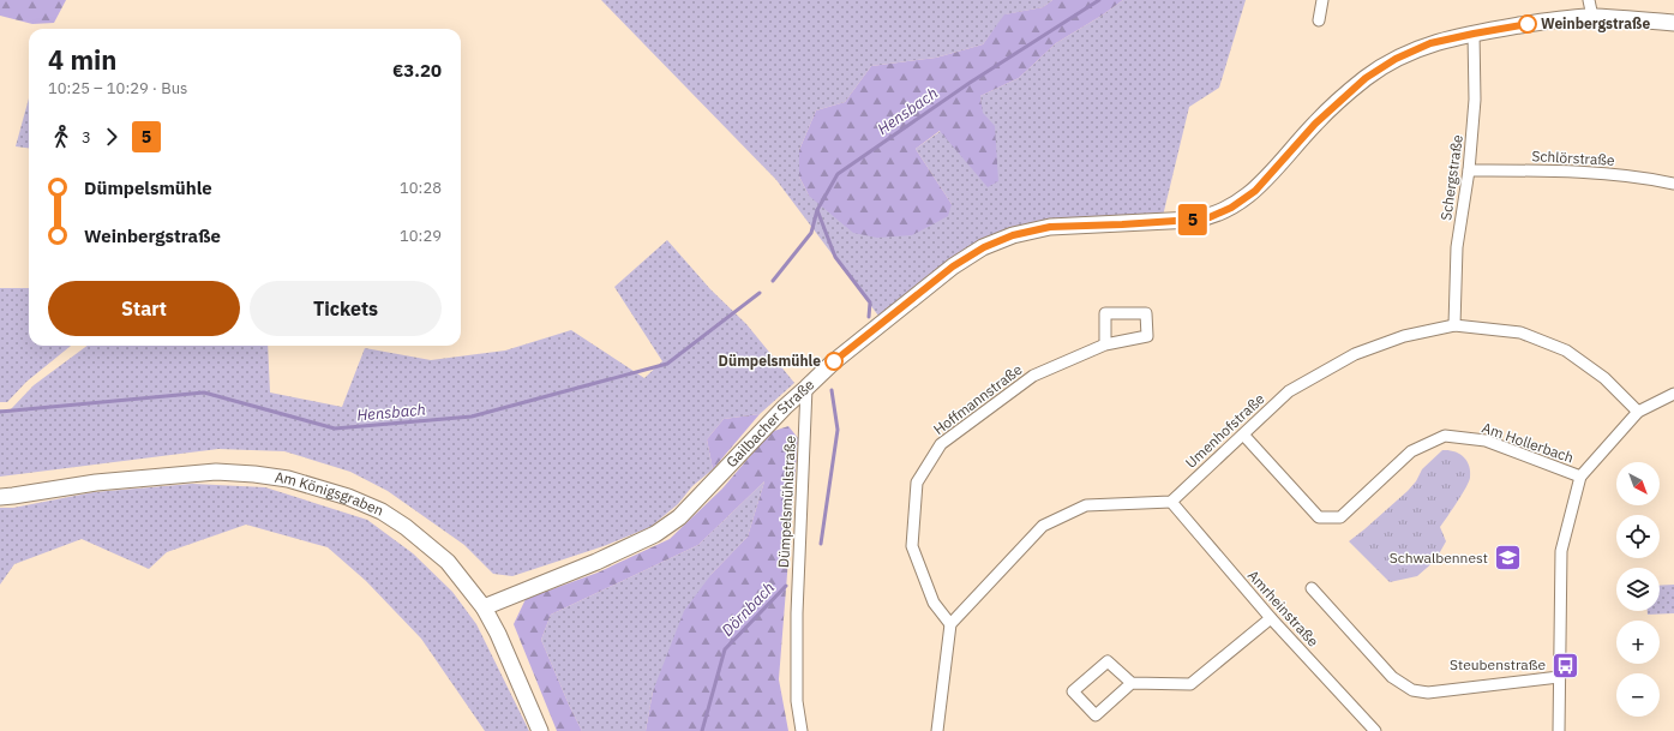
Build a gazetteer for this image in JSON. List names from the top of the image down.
{
  "streets": {
    "street": [
      "Schlörstraße",
      "Schergstraße",
      "Hoffmannstraße",
      "Gailbacher Straße",
      "Umenhofstraße",
      "Am Hollerbach",
      "Am Königsgraben",
      "Dümpelsmühlstraße",
      "Amrheinstraße"
    ]
  },
  "crossings": [
    ["Schlörstraße", "Schergstraße"],
    ["Schergstraße", "Gailbacher Straße"],
    ["Schergstraße", "Umenhofstraße"],
    ["Gailbacher Straße", "Am Königsgraben"],
    ["Gailbacher Straße", "Dümpelsmühlstraße"],
    ["Umenhofstraße", "Am Hollerbach"],
    ["Umenhofstraße", "Amrheinstraße"]
  ],
  "water": ["Hensbach", "Dörnbach"],
  "places": {
    "other": ["Weinbergstraße", "Dümpelsmühle"],
    "school or university": ["Schwalbennest"],
    "bus stop": ["Steubenstraße"]
  },
  "lines": ["bus line 5"],
  "north": "bottom right",
  "page": {
    "on_map": "5",
    "heading": ["4 min", "10:25 – 10:29 · Bus", "€3.20"],
    "legs": ["3", "5"],
    "list": [
      {
        "name": "Dümpelsmühle",
        "value": "10:28"
      },
      {
        "name": "Weinbergstraße",
        "value": "10:29"
      }
    ],
    "buttons": ["Start", "Tickets"],
    "map_buttons": ["+", "−"]
  }
}
